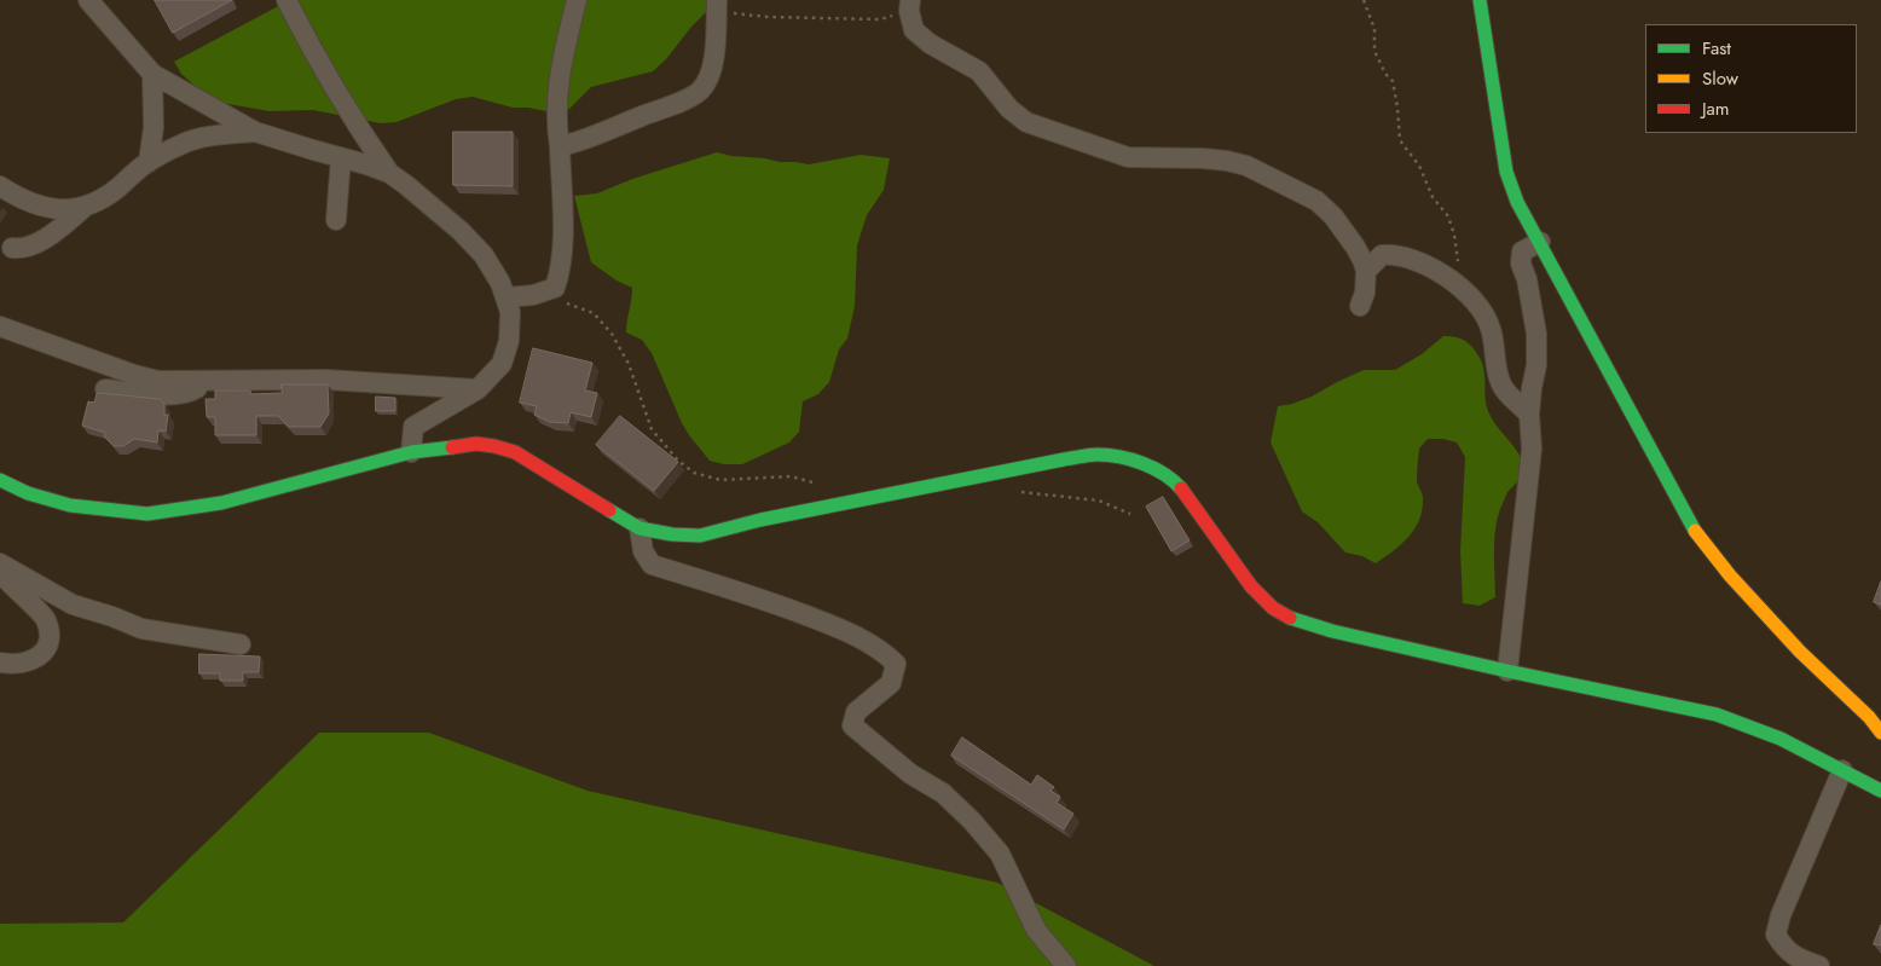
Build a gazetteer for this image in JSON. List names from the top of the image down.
{
  "legend": ["Fast", "Slow", "Jam"]
}
